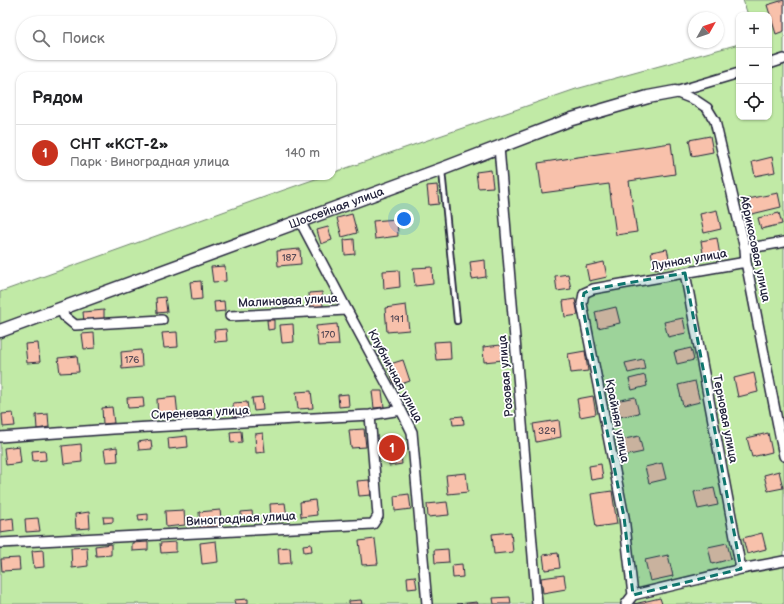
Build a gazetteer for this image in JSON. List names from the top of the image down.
{
  "streets": {
    "street": [
      "Шоссейная улица",
      "Абрикосовая улица",
      "Лунная улица",
      "Малиновая улица",
      "Клубничная улица",
      "Розовая улица",
      "Сиреневая улица",
      "Терновая улица",
      "Крайняя улица",
      "Виноградная улица"
    ]
  },
  "crossings": [
    ["Шоссейная улица", "Абрикосовая улица"],
    ["Шоссейная улица", "Клубничная улица"],
    ["Шоссейная улица", "Розовая улица"],
    ["Абрикосовая улица", "Лунная улица"],
    ["Лунная улица", "Терновая улица"],
    ["Лунная улица", "Крайняя улица"],
    ["Малиновая улица", "Клубничная улица"],
    ["Клубничная улица", "Сиреневая улица"],
    ["Сиреневая улица", "Виноградная улица"]
  ],
  "house_numbers": [
    "187",
    "191",
    "170",
    "176",
    "329"
  ],
  "north": "top right",
  "page": {
    "map_buttons": ["+", "−"],
    "search": "Поиск",
    "heading": "Рядом",
    "list": [
      {
        "mark": "1",
        "name": "СНТ «КСТ-2»",
        "note": "Парк · Виноградная улица",
        "value": "140 m"
      }
    ],
    "pins": "1"
  }
}
